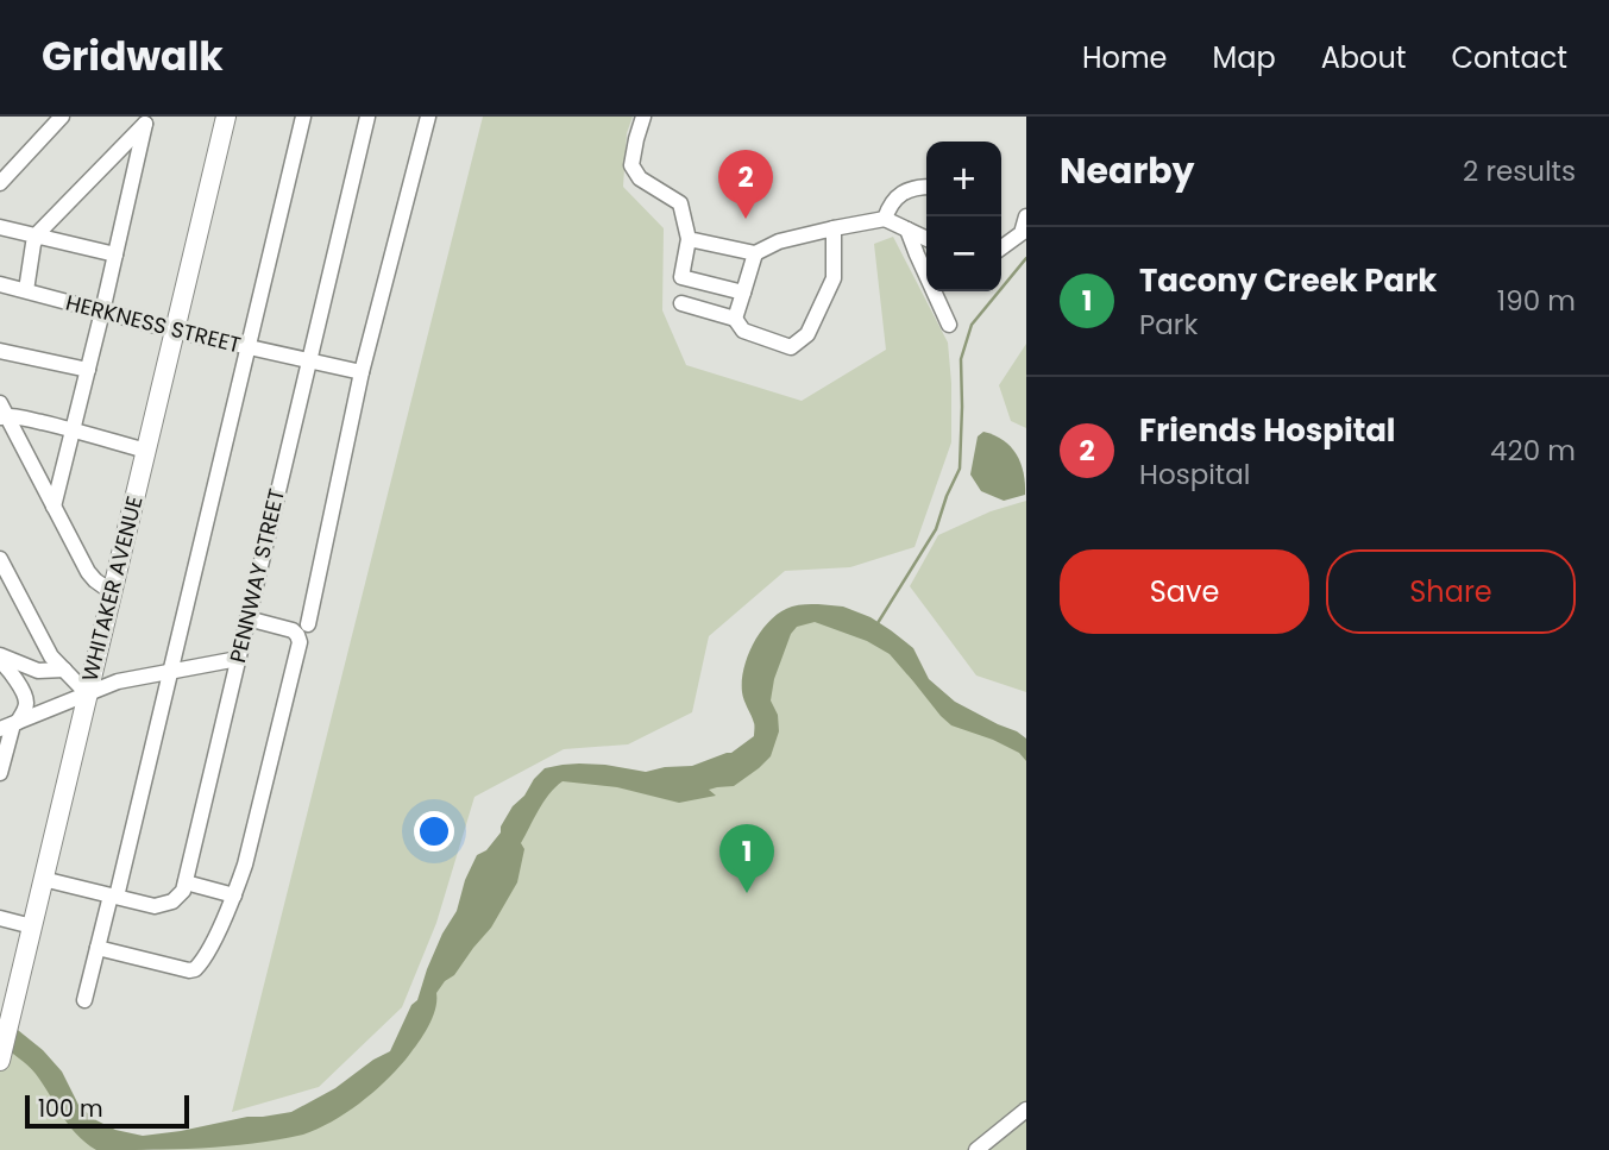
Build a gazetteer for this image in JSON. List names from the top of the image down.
{
  "streets": {
    "main road": ["WHITAKER AVENUE"],
    "street": ["HERKNESS STREET", "PENNWAY STREET"]
  },
  "crossings": [
    ["HERKNESS STREET", "PENNWAY STREET"],
    ["HERKNESS STREET", "WHITAKER AVENUE"]
  ],
  "scale_bar": "100 m",
  "page": {
    "header": "Gridwalk",
    "nav": [
      "Home",
      "Map",
      "About",
      "Contact"
    ],
    "heading": ["Nearby", "2 results"],
    "map_buttons": ["+", "−"],
    "pins": ["2", "1"],
    "list": [
      {
        "mark": "1",
        "name": "Tacony Creek Park",
        "note": "Park",
        "value": "190 m"
      },
      {
        "mark": "2",
        "name": "Friends Hospital",
        "note": "Hospital",
        "value": "420 m"
      }
    ],
    "buttons": ["Save", "Share"],
    "scale": "100 m"
  }
}
